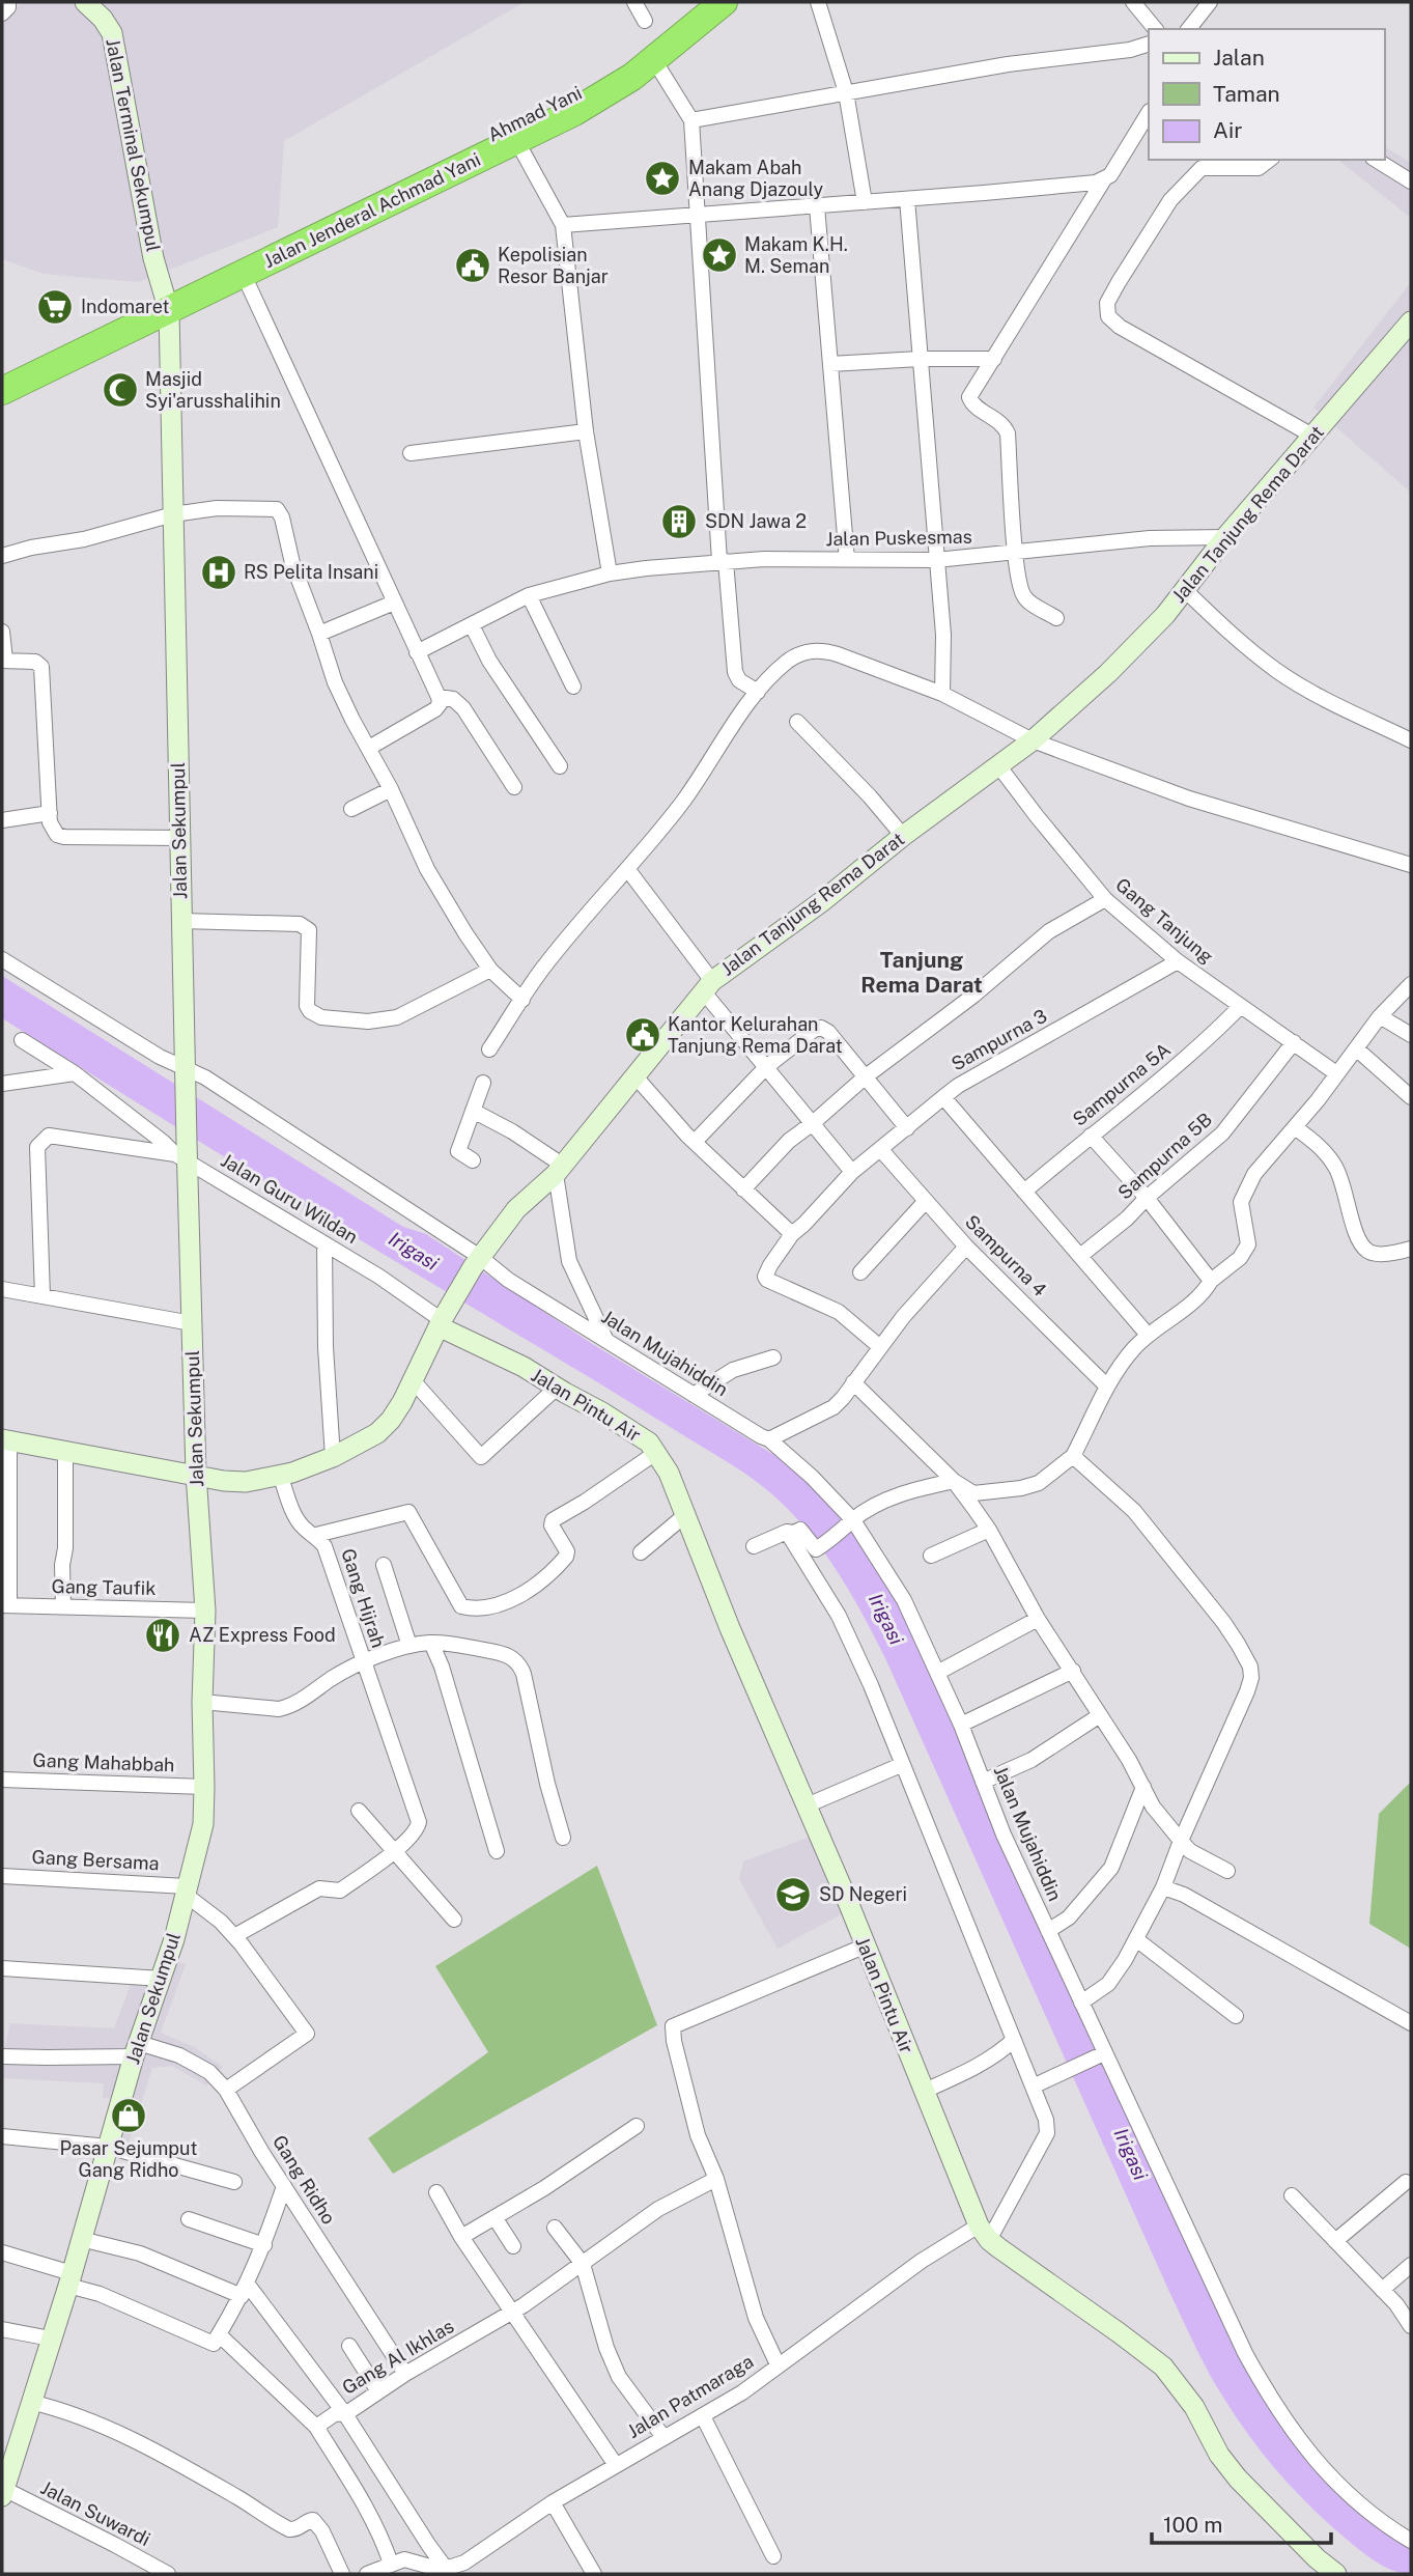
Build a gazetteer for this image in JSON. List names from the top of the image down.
{
  "streets": {
    "highway": ["Ahmad Yani", "Jalan Jenderal Achmad Yani"],
    "street": [
      "Jalan Terminal Sekumpul",
      "Jalan Tanjung Rema Darat",
      "Jalan Puskesmas",
      "Jalan Sekumpul",
      "Gang Tanjung",
      "Sampurna 3",
      "Sampurna 5A",
      "Sampurna 5B",
      "Jalan Guru Wildan",
      "Sampurna 4",
      "Jalan Mujahiddin",
      "Jalan Pintu Air",
      "Gang Taufik",
      "Gang Hijrah",
      "Gang Mahabbah",
      "Gang Bersama",
      "Gang Ridho",
      "Gang Al Ikhlas",
      "Jalan Patmaraga",
      "Jalan Suwardi"
    ]
  },
  "crossings": [
    ["Ahmad Yani", "Jalan Terminal Sekumpul"],
    ["Ahmad Yani", "Jalan Jenderal Achmad Yani"],
    ["Ahmad Yani", "Jalan Sekumpul"],
    ["Jalan Terminal Sekumpul", "Jalan Jenderal Achmad Yani"],
    ["Jalan Terminal Sekumpul", "Jalan Sekumpul"],
    ["Jalan Jenderal Achmad Yani", "Jalan Sekumpul"],
    ["Jalan Tanjung Rema Darat", "Jalan Puskesmas"],
    ["Jalan Tanjung Rema Darat", "Jalan Sekumpul"],
    ["Jalan Tanjung Rema Darat", "Gang Tanjung"],
    ["Jalan Tanjung Rema Darat", "Jalan Guru Wildan"],
    ["Jalan Tanjung Rema Darat", "Jalan Mujahiddin"],
    ["Jalan Tanjung Rema Darat", "Jalan Pintu Air"],
    ["Jalan Tanjung Rema Darat", "Gang Hijrah"],
    ["Jalan Sekumpul", "Jalan Guru Wildan"],
    ["Jalan Sekumpul", "Jalan Mujahiddin"],
    ["Jalan Sekumpul", "Gang Taufik"],
    ["Jalan Sekumpul", "Gang Hijrah"],
    ["Jalan Sekumpul", "Gang Mahabbah"],
    ["Jalan Sekumpul", "Gang Bersama"],
    ["Jalan Sekumpul", "Gang Ridho"],
    ["Jalan Sekumpul", "Jalan Suwardi"],
    ["Gang Tanjung", "Sampurna 3"],
    ["Gang Tanjung", "Sampurna 5A"],
    ["Gang Tanjung", "Sampurna 5B"],
    ["Sampurna 3", "Sampurna 4"],
    ["Jalan Guru Wildan", "Jalan Pintu Air"],
    ["Jalan Pintu Air", "Jalan Patmaraga"],
    ["Gang Ridho", "Gang Al Ikhlas"]
  ],
  "districts": ["Tanjung Rema Darat"],
  "water": ["Irigasi"],
  "places": {
    "place": ["Makam Abah Anang Djazouly", "Makam K.H. M. Seman"],
    "public building": ["Kepolisian Resor Banjar", "Kantor Kelurahan Tanjung Rema Darat"],
    "supermarket": ["Indomaret"],
    "mosque": ["Masjid Syi'arusshalihin"],
    "building": ["SDN Jawa 2"],
    "hospital": ["RS Pelita Insani"],
    "restaurant": ["AZ Express Food"],
    "school or university": ["SD Negeri"],
    "shop": ["Pasar Sejumput Gang Ridho"]
  },
  "legend": ["Jalan", "Taman", "Air"],
  "scale_bar": "100 m"
}
